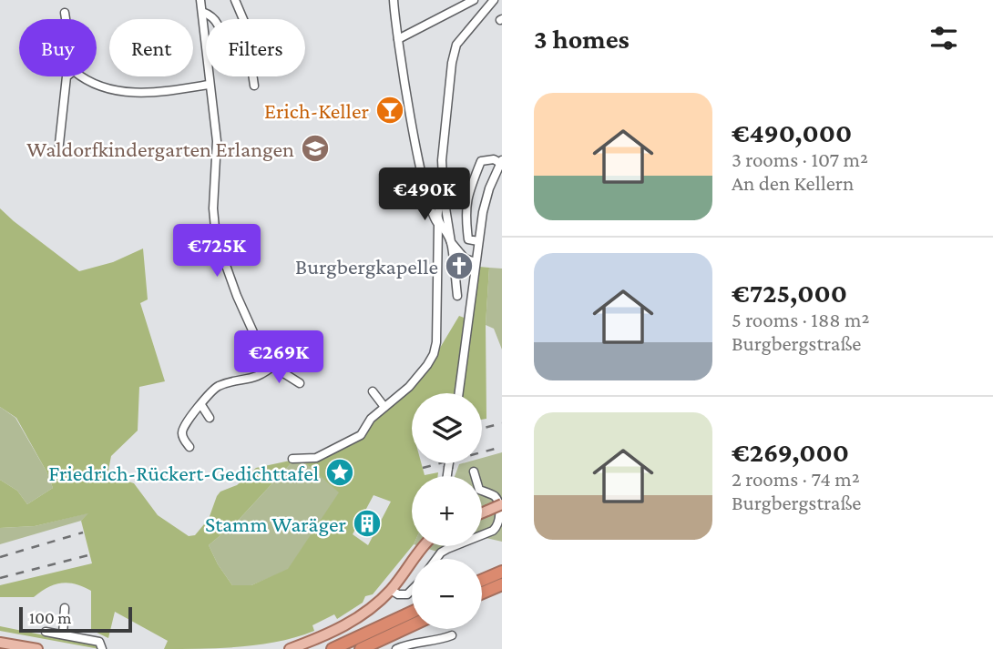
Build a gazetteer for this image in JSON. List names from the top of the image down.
{
  "places": {
    "bar": ["Erich-Keller"],
    "school or university": ["Waldorfkindergarten Erlangen"],
    "church": ["Burgbergkapelle"],
    "place": ["Friedrich-Rückert-Gedichttafel"],
    "building": ["Stamm Waräger"]
  },
  "scale_bar": "100 m",
  "page": {
    "heading": "3 homes",
    "chip": ["Buy", "Rent", "Filters"],
    "list": [
      {
        "name": "€490,000",
        "note": "3 rooms · 107 m² · An den Kellern"
      },
      {
        "name": "€725,000",
        "note": "5 rooms · 188 m² · Burgbergstraße"
      },
      {
        "name": "€269,000",
        "note": "2 rooms · 74 m² · Burgbergstraße"
      }
    ],
    "price": ["€490K", "€725K", "€269K"],
    "map_buttons": ["+", "−"],
    "scale": "100 m"
  }
}
